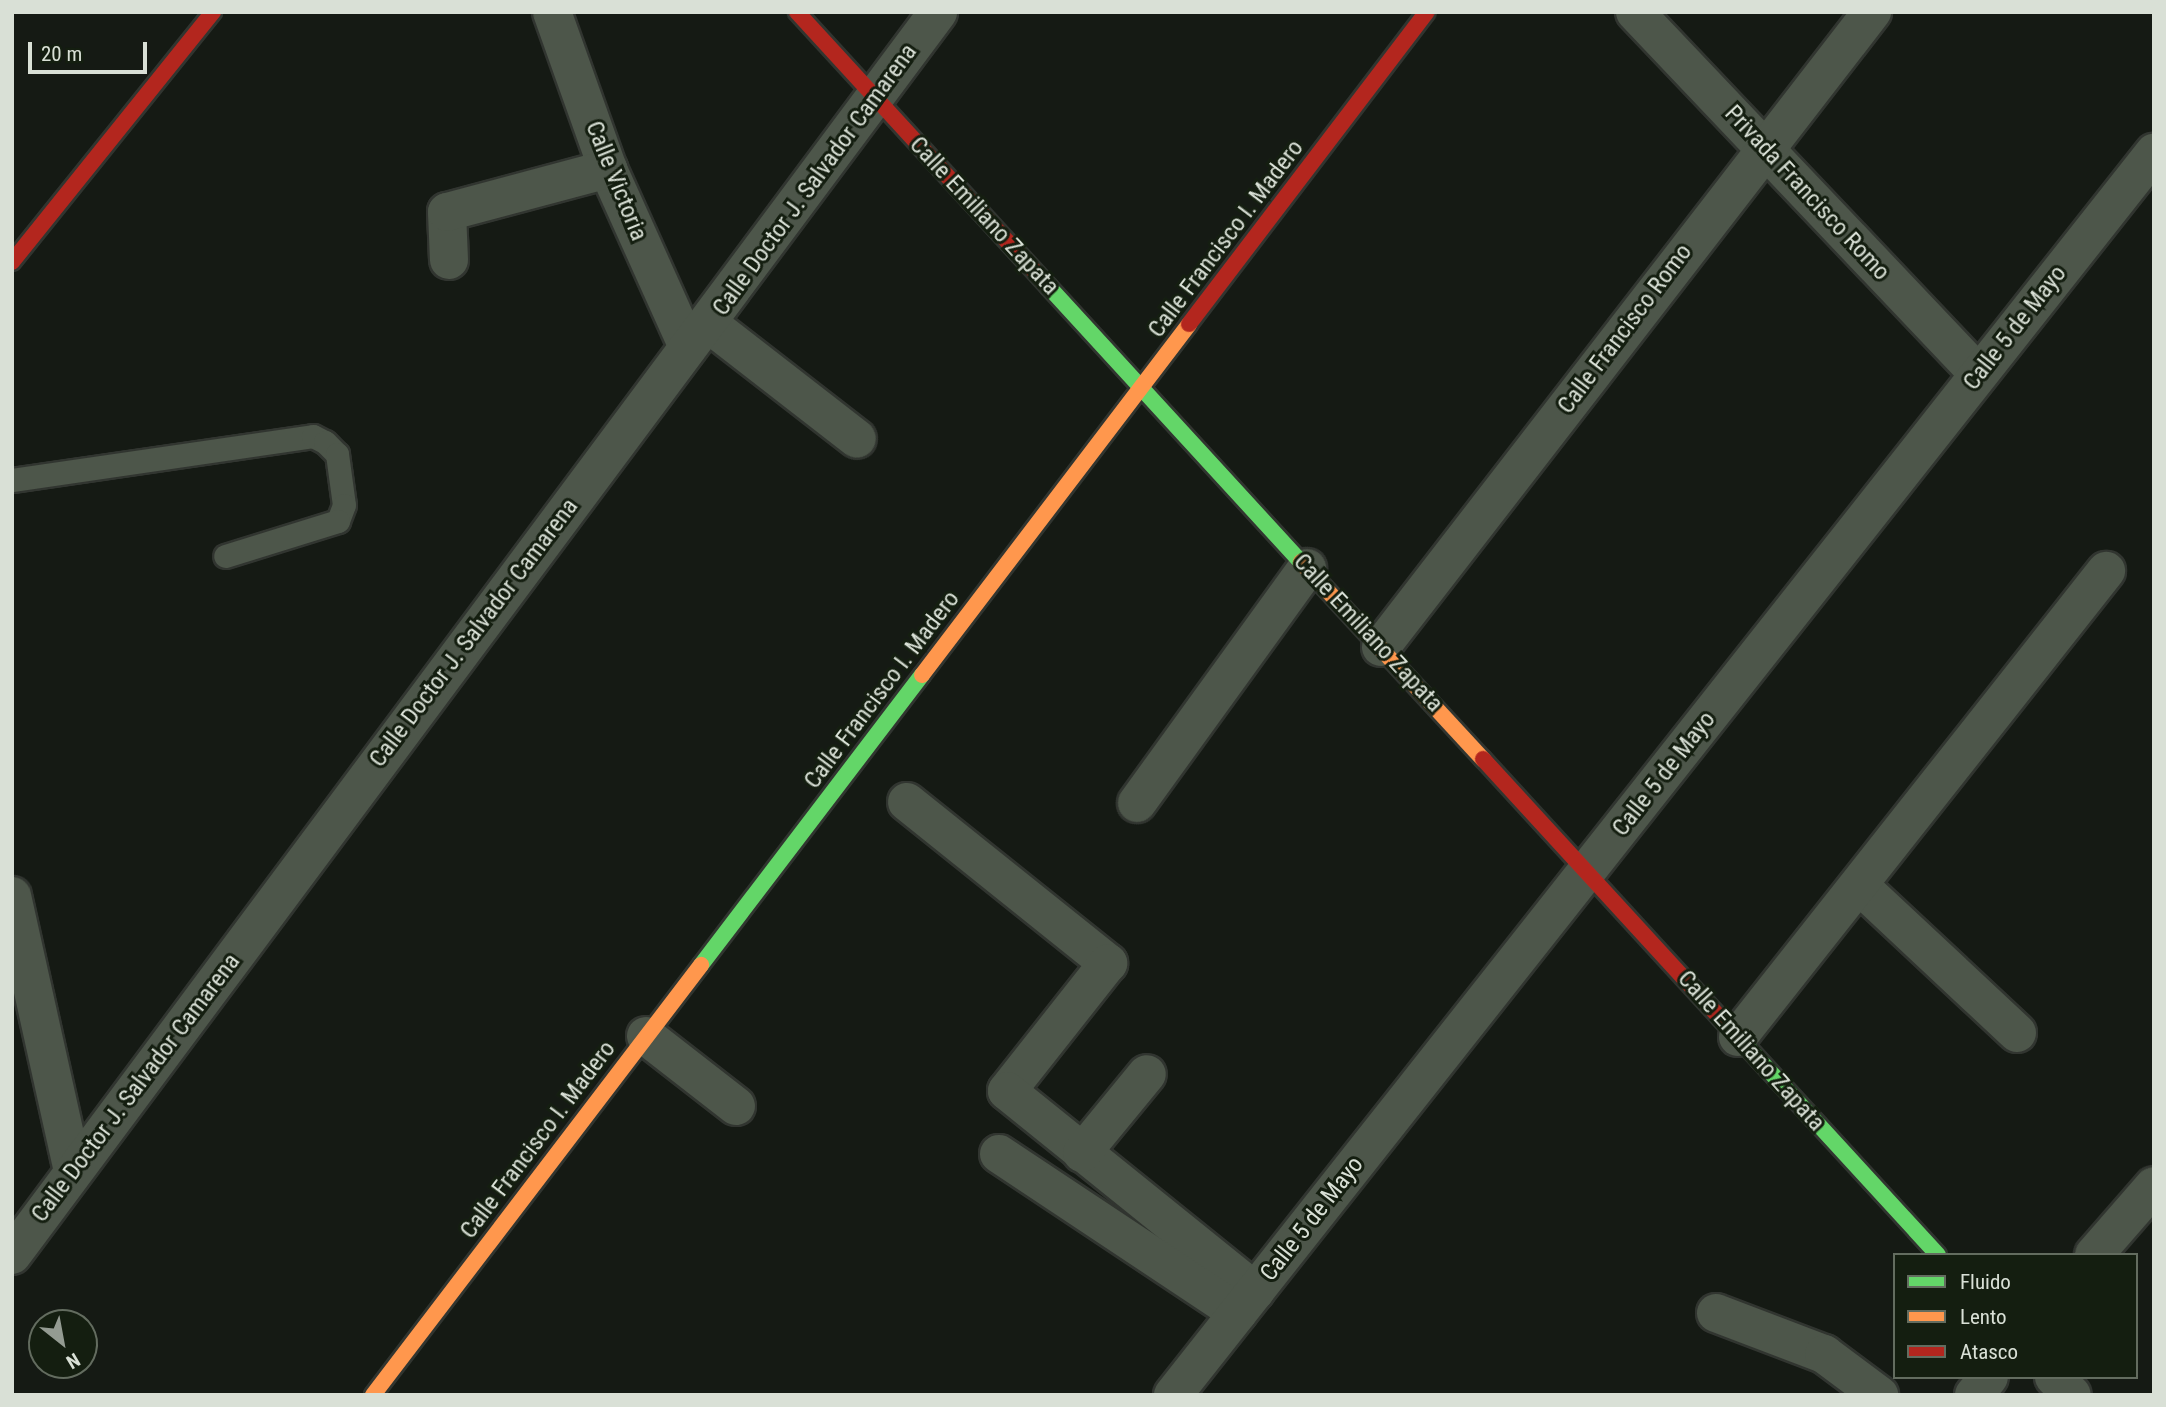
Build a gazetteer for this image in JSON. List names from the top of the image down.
{
  "streets": {
    "street": [
      "Calle Doctor J. Salvador Camarena",
      "Calle Victoria",
      "Privada Francisco Romo",
      "Calle Emiliano Zapata",
      "Calle Francisco I. Madero",
      "Calle 5 de Mayo",
      "Calle Francisco Romo"
    ]
  },
  "crossings": [
    ["Calle Doctor J. Salvador Camarena", "Calle Victoria"],
    ["Calle Doctor J. Salvador Camarena", "Calle Emiliano Zapata"],
    ["Privada Francisco Romo", "Calle 5 de Mayo"],
    ["Privada Francisco Romo", "Calle Francisco Romo"],
    ["Calle Emiliano Zapata", "Calle Francisco I. Madero"],
    ["Calle Emiliano Zapata", "Calle 5 de Mayo"],
    ["Calle Emiliano Zapata", "Calle Francisco Romo"]
  ],
  "legend": ["Fluido", "Lento", "Atasco"],
  "scale_bar": "20 m",
  "north": "bottom right"
}
